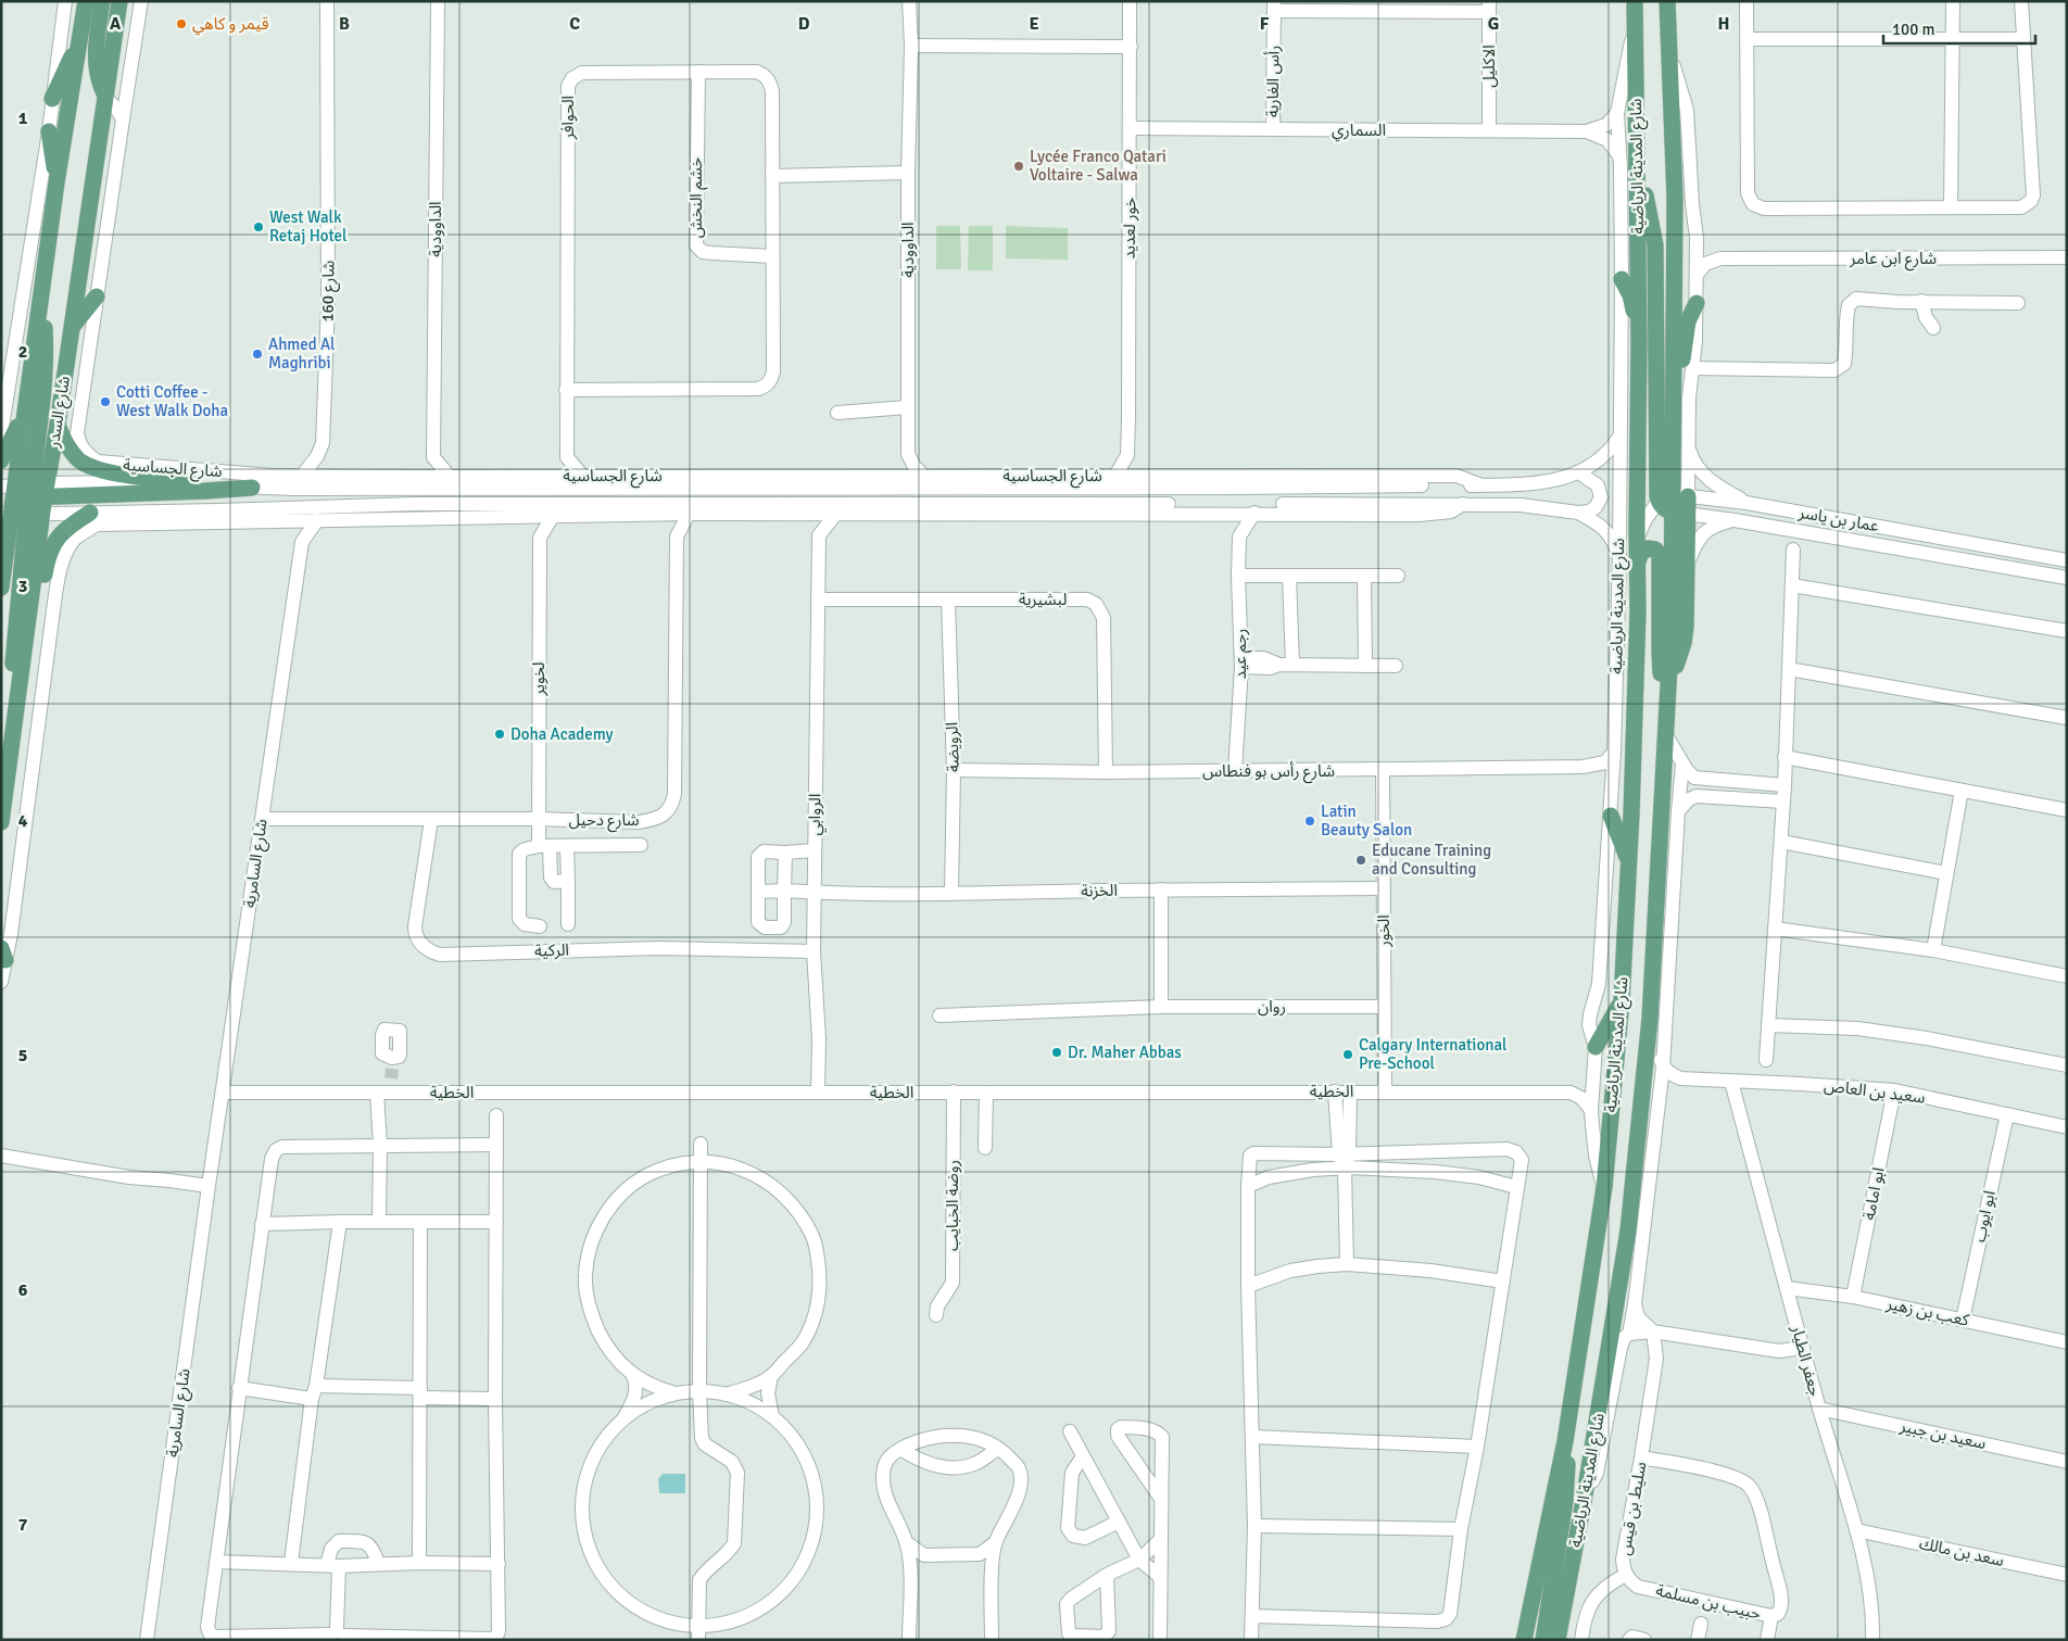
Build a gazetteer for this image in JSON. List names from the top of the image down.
{
  "streets": {
    "main road": ["شارع المدينة الرياضية", "شارع السدر"],
    "street": [
      "الاكليل",
      "رأس الغارية",
      "الحوافر",
      "السماري",
      "خشم النخش",
      "خور لعديد",
      "الداوودية",
      "شارع ابن عامر",
      "شارع 160",
      "شارع الجساسية",
      "عمار بن ياسر",
      "لبشيرية",
      "رجم عيد",
      "لخوير",
      "الرويضة",
      "شارع رأس بو فنطاس",
      "الروابي",
      "شارع دحيل",
      "شارع السامرية",
      "الخزنة",
      "الخور",
      "الركية",
      "روان",
      "الخطية",
      "سعيد بن العاص",
      "ابو امامة",
      "روضة الخبايب",
      "ابو ايوب",
      "كعب بن زهير",
      "جعفر الطيار",
      "سعيد بن جبير",
      "سليط بن قيس",
      "سعد بن مالك",
      "حبيب بن مسلمة"
    ]
  },
  "crossings": [
    ["الاكليل", "السماري"],
    ["رأس الغارية", "السماري"],
    ["الحوافر", "خشم النخش"],
    ["السماري", "شارع المدينة الرياضية"],
    ["السماري", "خور لعديد"],
    ["شارع المدينة الرياضية", "عمار بن ياسر"],
    ["شارع المدينة الرياضية", "شارع رأس بو فنطاس"],
    ["شارع المدينة الرياضية", "الخطية"],
    ["خور لعديد", "شارع الجساسية"],
    ["شارع 160", "شارع الجساسية"],
    ["شارع السدر", "شارع الجساسية"],
    ["شارع الجساسية", "رجم عيد"],
    ["شارع الجساسية", "شارع دحيل"],
    ["شارع الجساسية", "شارع السامرية"],
    ["لبشيرية", "الرويضة"],
    ["لبشيرية", "شارع رأس بو فنطاس"],
    ["لبشيرية", "الروابي"],
    ["رجم عيد", "شارع رأس بو فنطاس"],
    ["لخوير", "شارع دحيل"],
    ["الرويضة", "شارع رأس بو فنطاس"],
    ["الرويضة", "الخزنة"],
    ["شارع رأس بو فنطاس", "الخور"],
    ["الروابي", "الخزنة"],
    ["الروابي", "الركية"],
    ["الروابي", "الخطية"],
    ["شارع دحيل", "شارع السامرية"],
    ["شارع دحيل", "الركية"],
    ["شارع السامرية", "الخطية"],
    ["الخزنة", "الخور"],
    ["الخور", "روان"],
    ["الخور", "الخطية"],
    ["الخطية", "روضة الخبايب"],
    ["سعيد بن العاص", "ابو امامة"],
    ["سعيد بن العاص", "ابو ايوب"],
    ["سعيد بن العاص", "جعفر الطيار"],
    ["ابو امامة", "كعب بن زهير"],
    ["ابو ايوب", "كعب بن زهير"],
    ["كعب بن زهير", "جعفر الطيار"],
    ["جعفر الطيار", "سعيد بن جبير"],
    ["جعفر الطيار", "سعد بن مالك"],
    ["سليط بن قيس", "حبيب بن مسلمة"]
  ],
  "places": [
    "قيمر و كاهي",
    "Lycée Franco Qatari Voltaire - Salwa",
    "West Walk Retaj Hotel",
    "Ahmed Al Maghribi",
    "Cotti Coffee - West Walk Doha",
    "Doha Academy",
    "Latin Beauty Salon",
    "Educane Training and Consulting",
    "Dr. Maher Abbas",
    "Calgary International Pre-School"
  ],
  "scale_bar": "100 m",
  "grid": {
    "columns": [
      "A",
      "B",
      "C",
      "D",
      "E",
      "F",
      "G",
      "H"
    ],
    "rows": [
      "1",
      "2",
      "3",
      "4",
      "5",
      "6",
      "7"
    ]
  }
}
